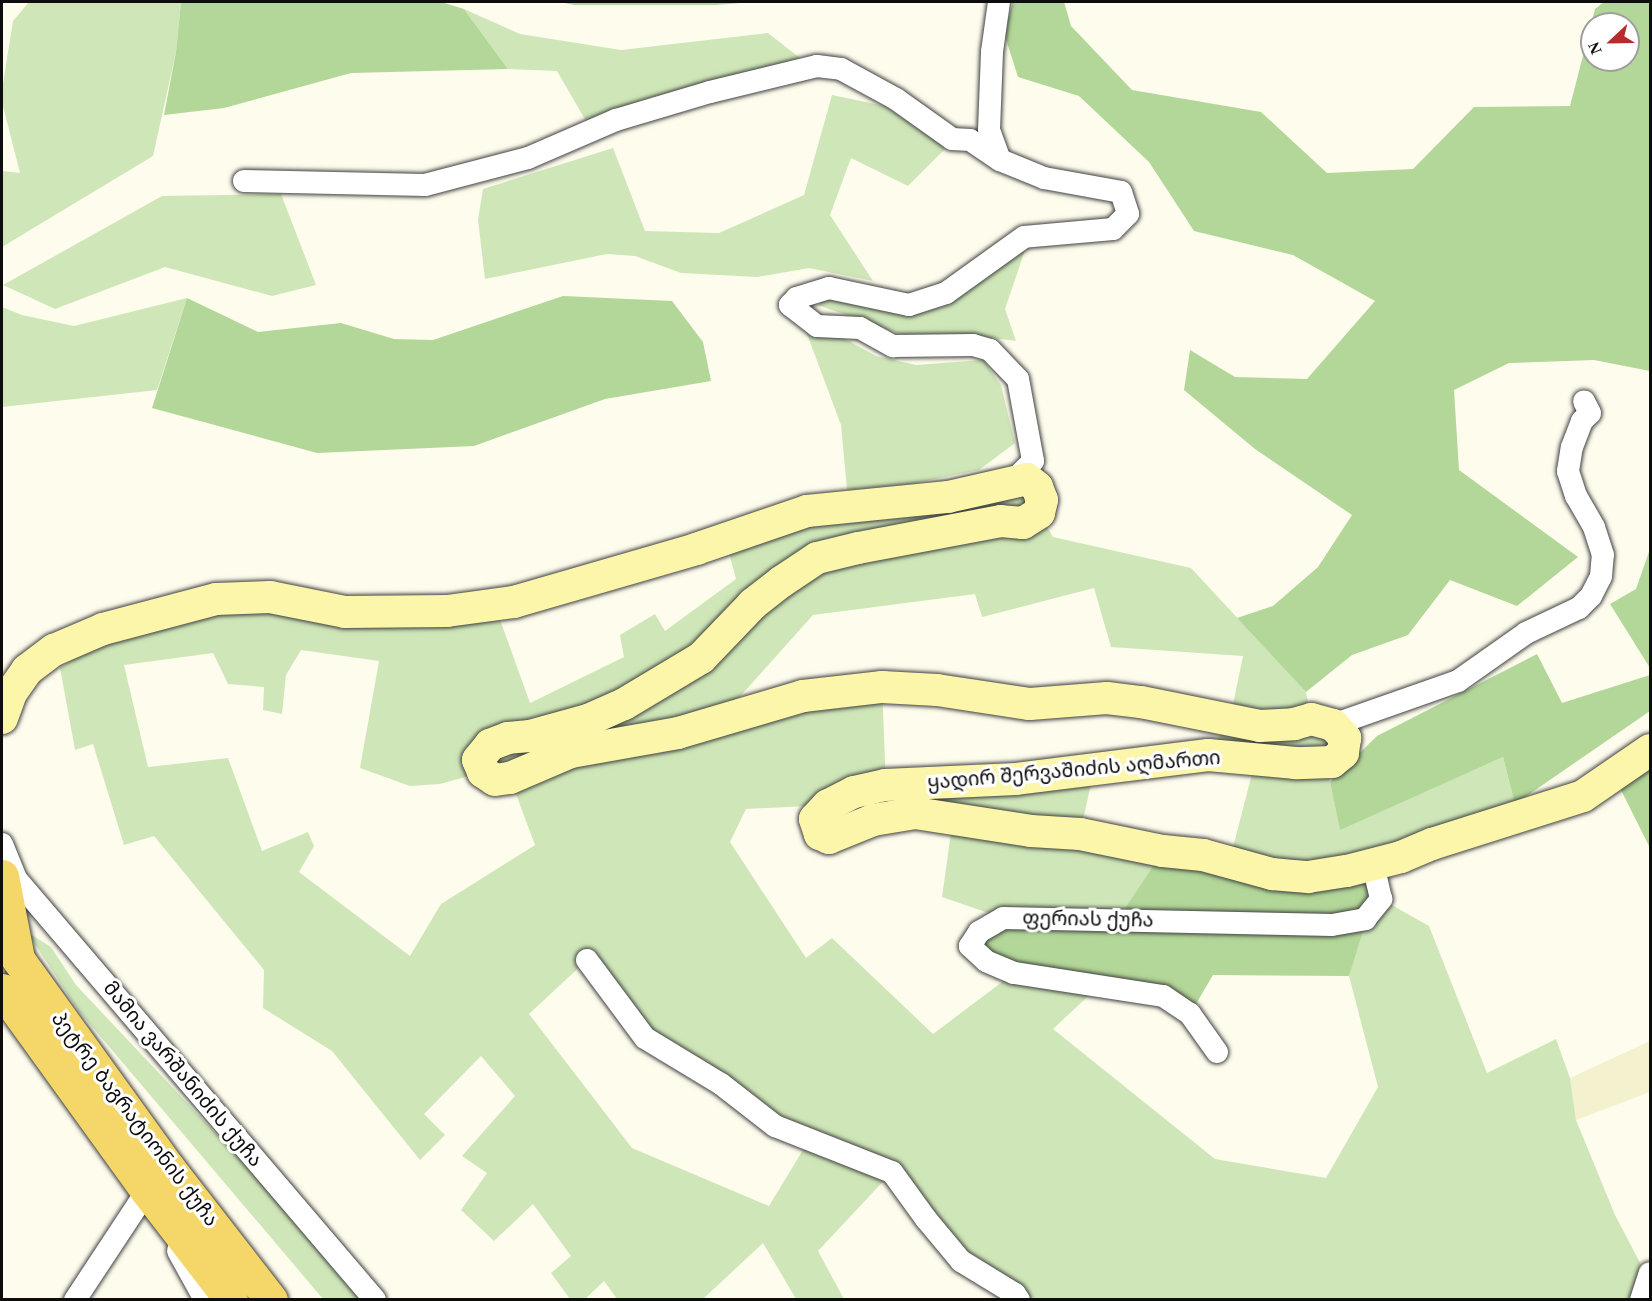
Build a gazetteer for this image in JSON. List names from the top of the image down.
{
  "streets": {
    "main road": ["პეტრე ბაგრატიონის ქუჩა"],
    "street": ["ყადირ შერვაშიძის აღმართი", "ფერიას ქუჩა", "მამია ვარშანიძის ქუჩა"]
  },
  "crossings": [
    ["ყადირ შერვაშიძის აღმართი", "ფერიას ქუჩა"]
  ],
  "north": "left"
}
